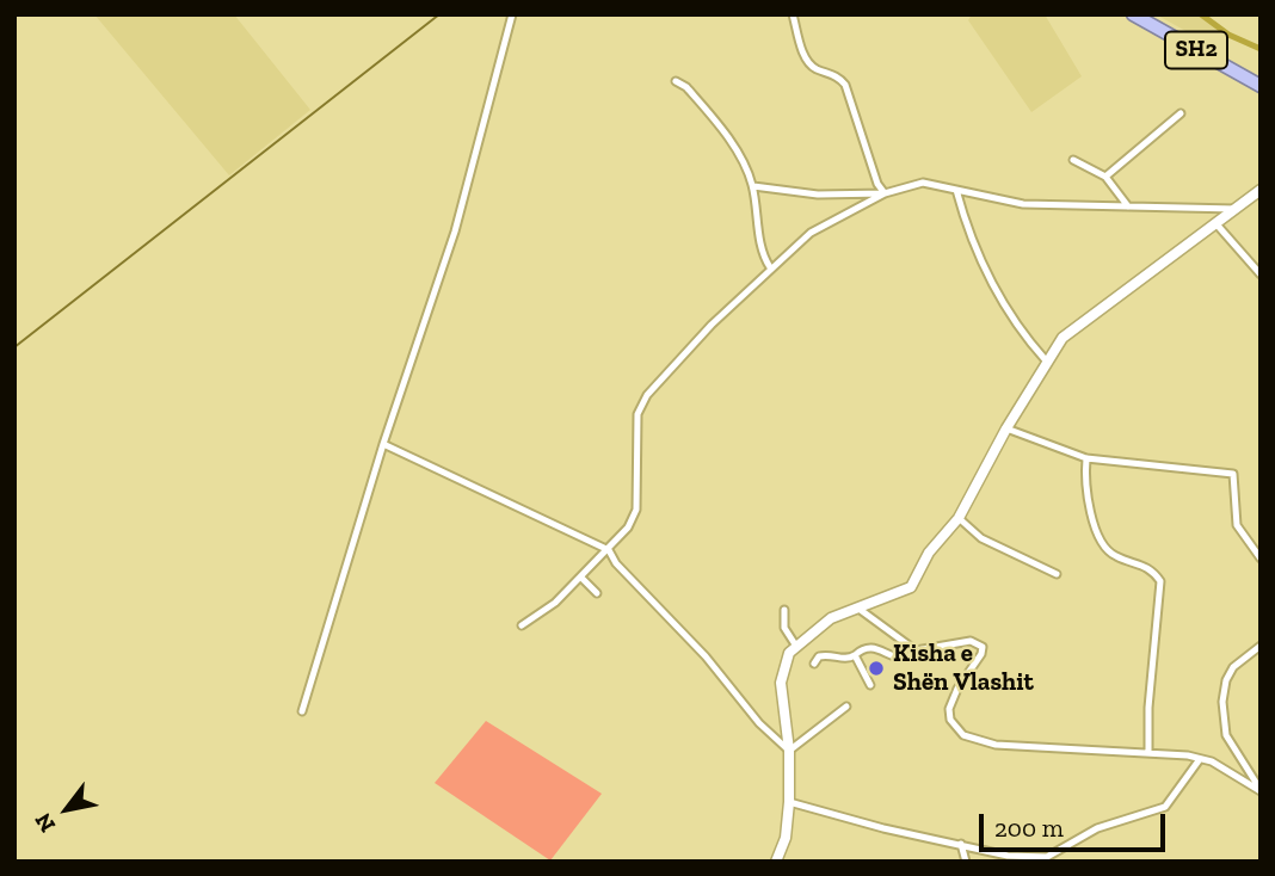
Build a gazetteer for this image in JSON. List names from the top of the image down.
{
  "streets": {
    "highway": ["SH2"]
  },
  "places": ["Kisha e Shën Vlashit"],
  "scale_bar": "200 m",
  "north": "bottom left"
}
